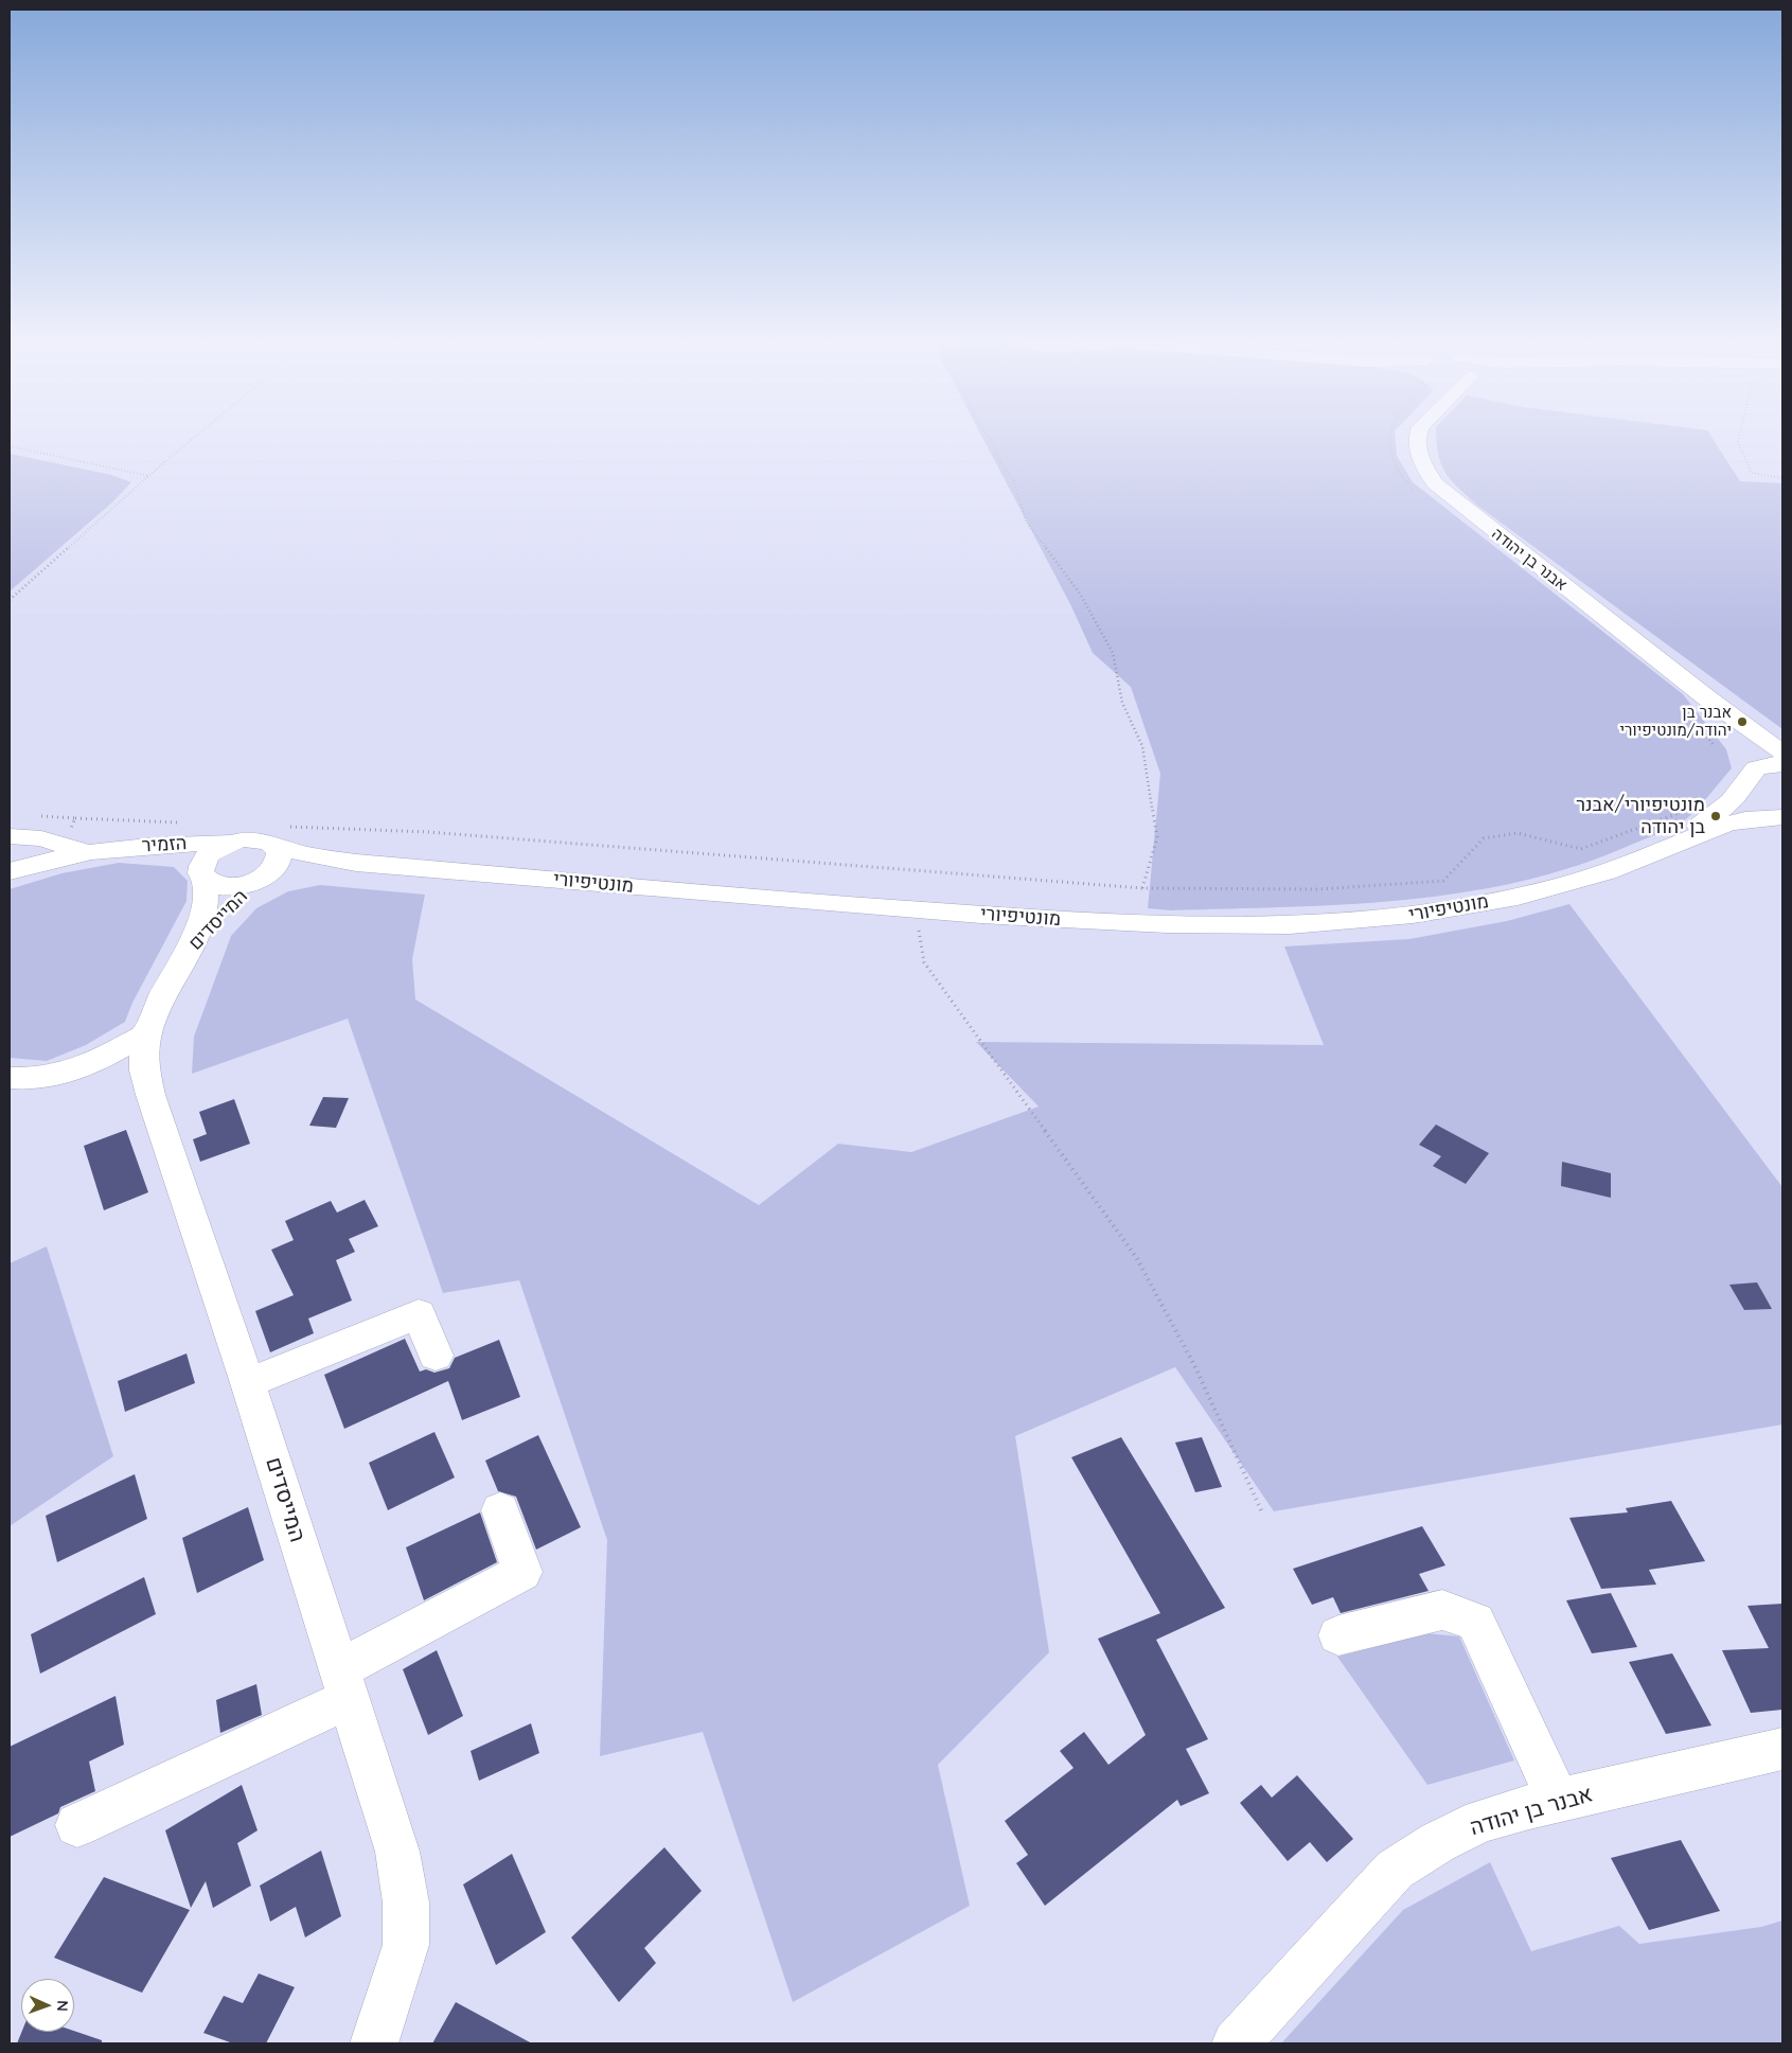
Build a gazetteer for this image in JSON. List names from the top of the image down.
{
  "streets": {
    "street": [
      "אבנר בן יהודה",
      "הזמיר",
      "מונטיפיורי",
      "המייסדים"
    ]
  },
  "crossings": [
    ["אבנר בן יהודה", "מונטיפיורי"],
    ["הזמיר", "מונטיפיורי"],
    ["הזמיר", "המייסדים"],
    ["מונטיפיורי", "המייסדים"]
  ],
  "places": ["אבנר בן יהודה/מונטיפיורי", "מונטיפיורי/אבנר בן יהודה"],
  "north": "right"
}
